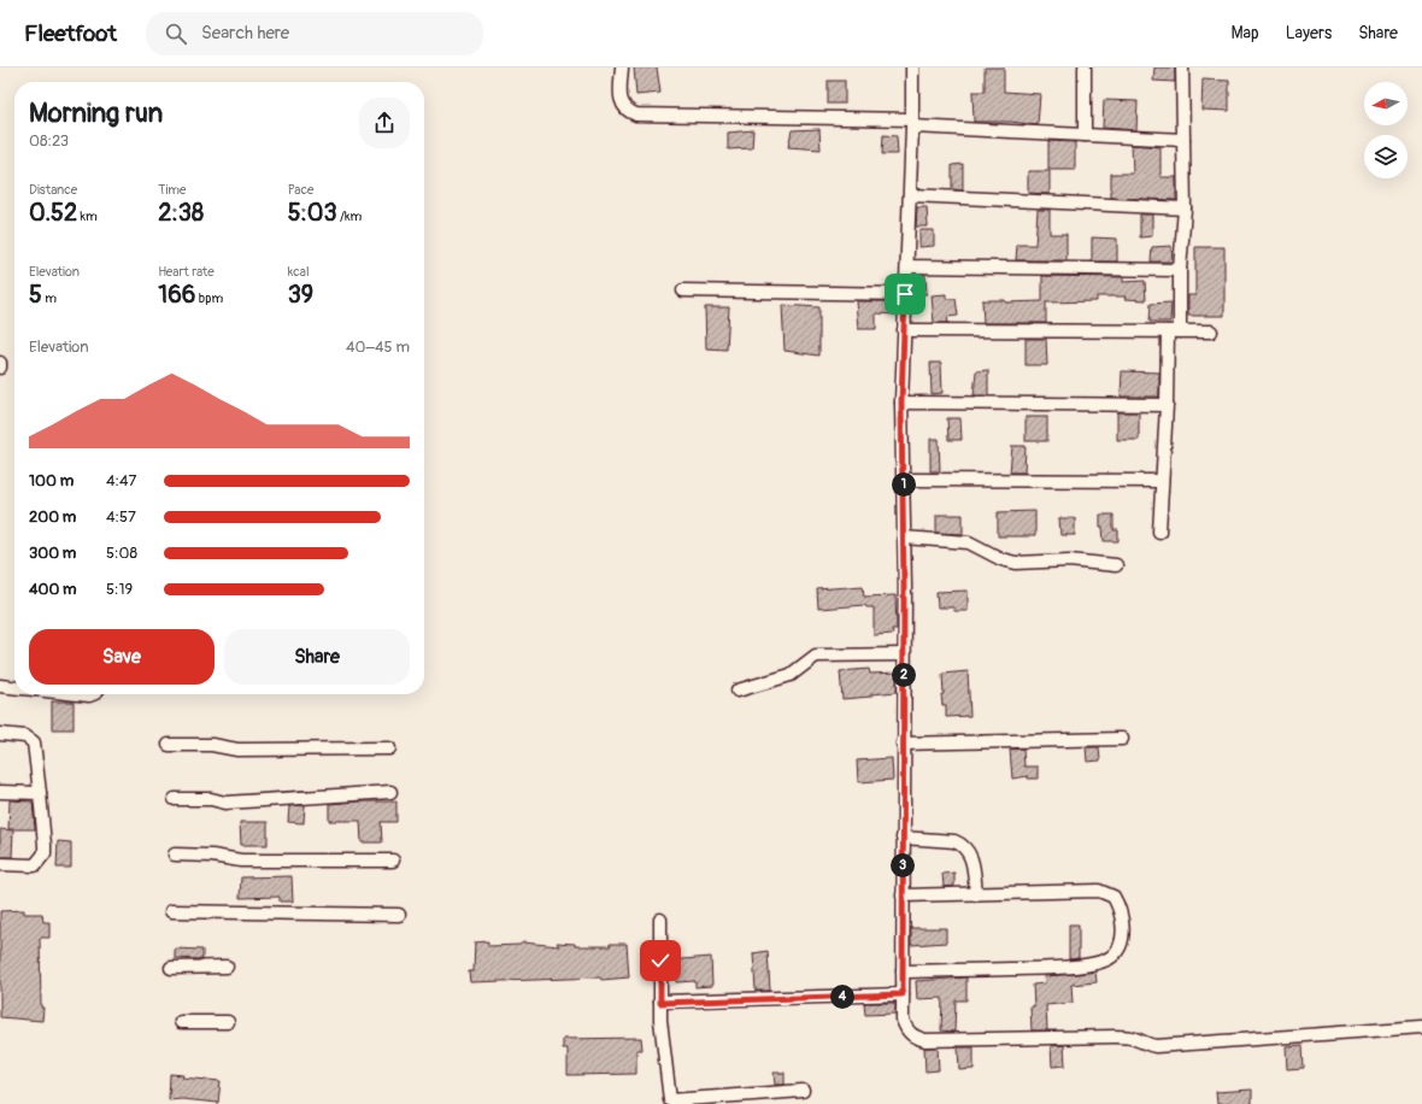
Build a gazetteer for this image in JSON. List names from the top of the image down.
{
  "north": "left",
  "page": {
    "header": "Fleetfoot",
    "search": "Search here",
    "nav": ["Map", "Layers", "Share"],
    "heading": ["Morning run", "08:23"],
    "stats": [
      ["Distance", "0.52 km"],
      ["Time", "2:38"],
      ["Pace", "5:03 /km"],
      ["Elevation", "5 m"],
      ["Heart rate", "166 bpm"],
      ["kcal", "39"]
    ],
    "chart": ["Elevation", "40–45 m"],
    "list": [
      {
        "name": "100 m",
        "note": "4:47"
      },
      {
        "name": "200 m",
        "note": "4:57"
      },
      {
        "name": "300 m",
        "note": "5:08"
      },
      {
        "name": "400 m",
        "note": "5:19"
      }
    ],
    "pins": [
      "1",
      "2",
      "3",
      "4"
    ],
    "buttons": ["Save", "Share"]
  }
}
